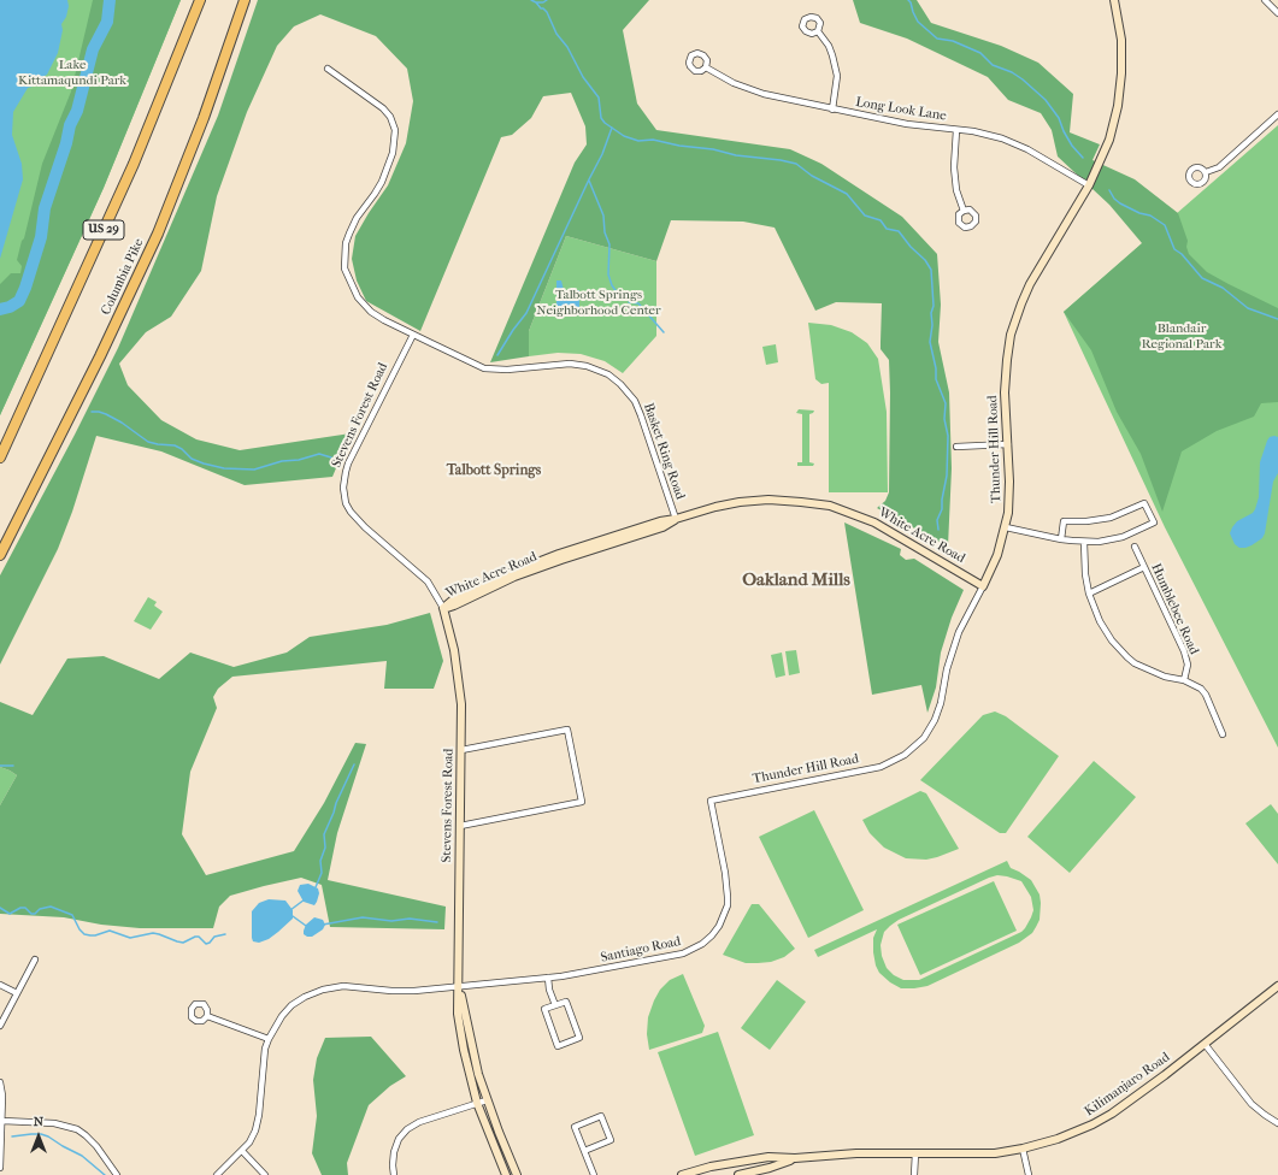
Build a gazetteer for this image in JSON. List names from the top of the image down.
{
  "streets": {
    "highway": ["US 29", "Columbia Pike"],
    "street": [
      "Long Look Lane",
      "Stevens Forest Road",
      "Thunder Hill Road",
      "Basket Ring Road",
      "White Acre Road",
      "Humblebee Road",
      "Santiago Road",
      "Kilimanjaro Road"
    ]
  },
  "crossings": [
    ["Long Look Lane", "Thunder Hill Road"],
    ["Stevens Forest Road", "Basket Ring Road"],
    ["Stevens Forest Road", "White Acre Road"],
    ["Stevens Forest Road", "Santiago Road"],
    ["Thunder Hill Road", "White Acre Road"],
    ["Thunder Hill Road", "Santiago Road"],
    ["Basket Ring Road", "White Acre Road"]
  ],
  "districts": ["Talbott Springs", "Oakland Mills"],
  "parks": ["Lake Kittamaqundi Park", "Talbott Springs Neighborhood Center", "Blandair Regional Park"],
  "north": "top"
}
